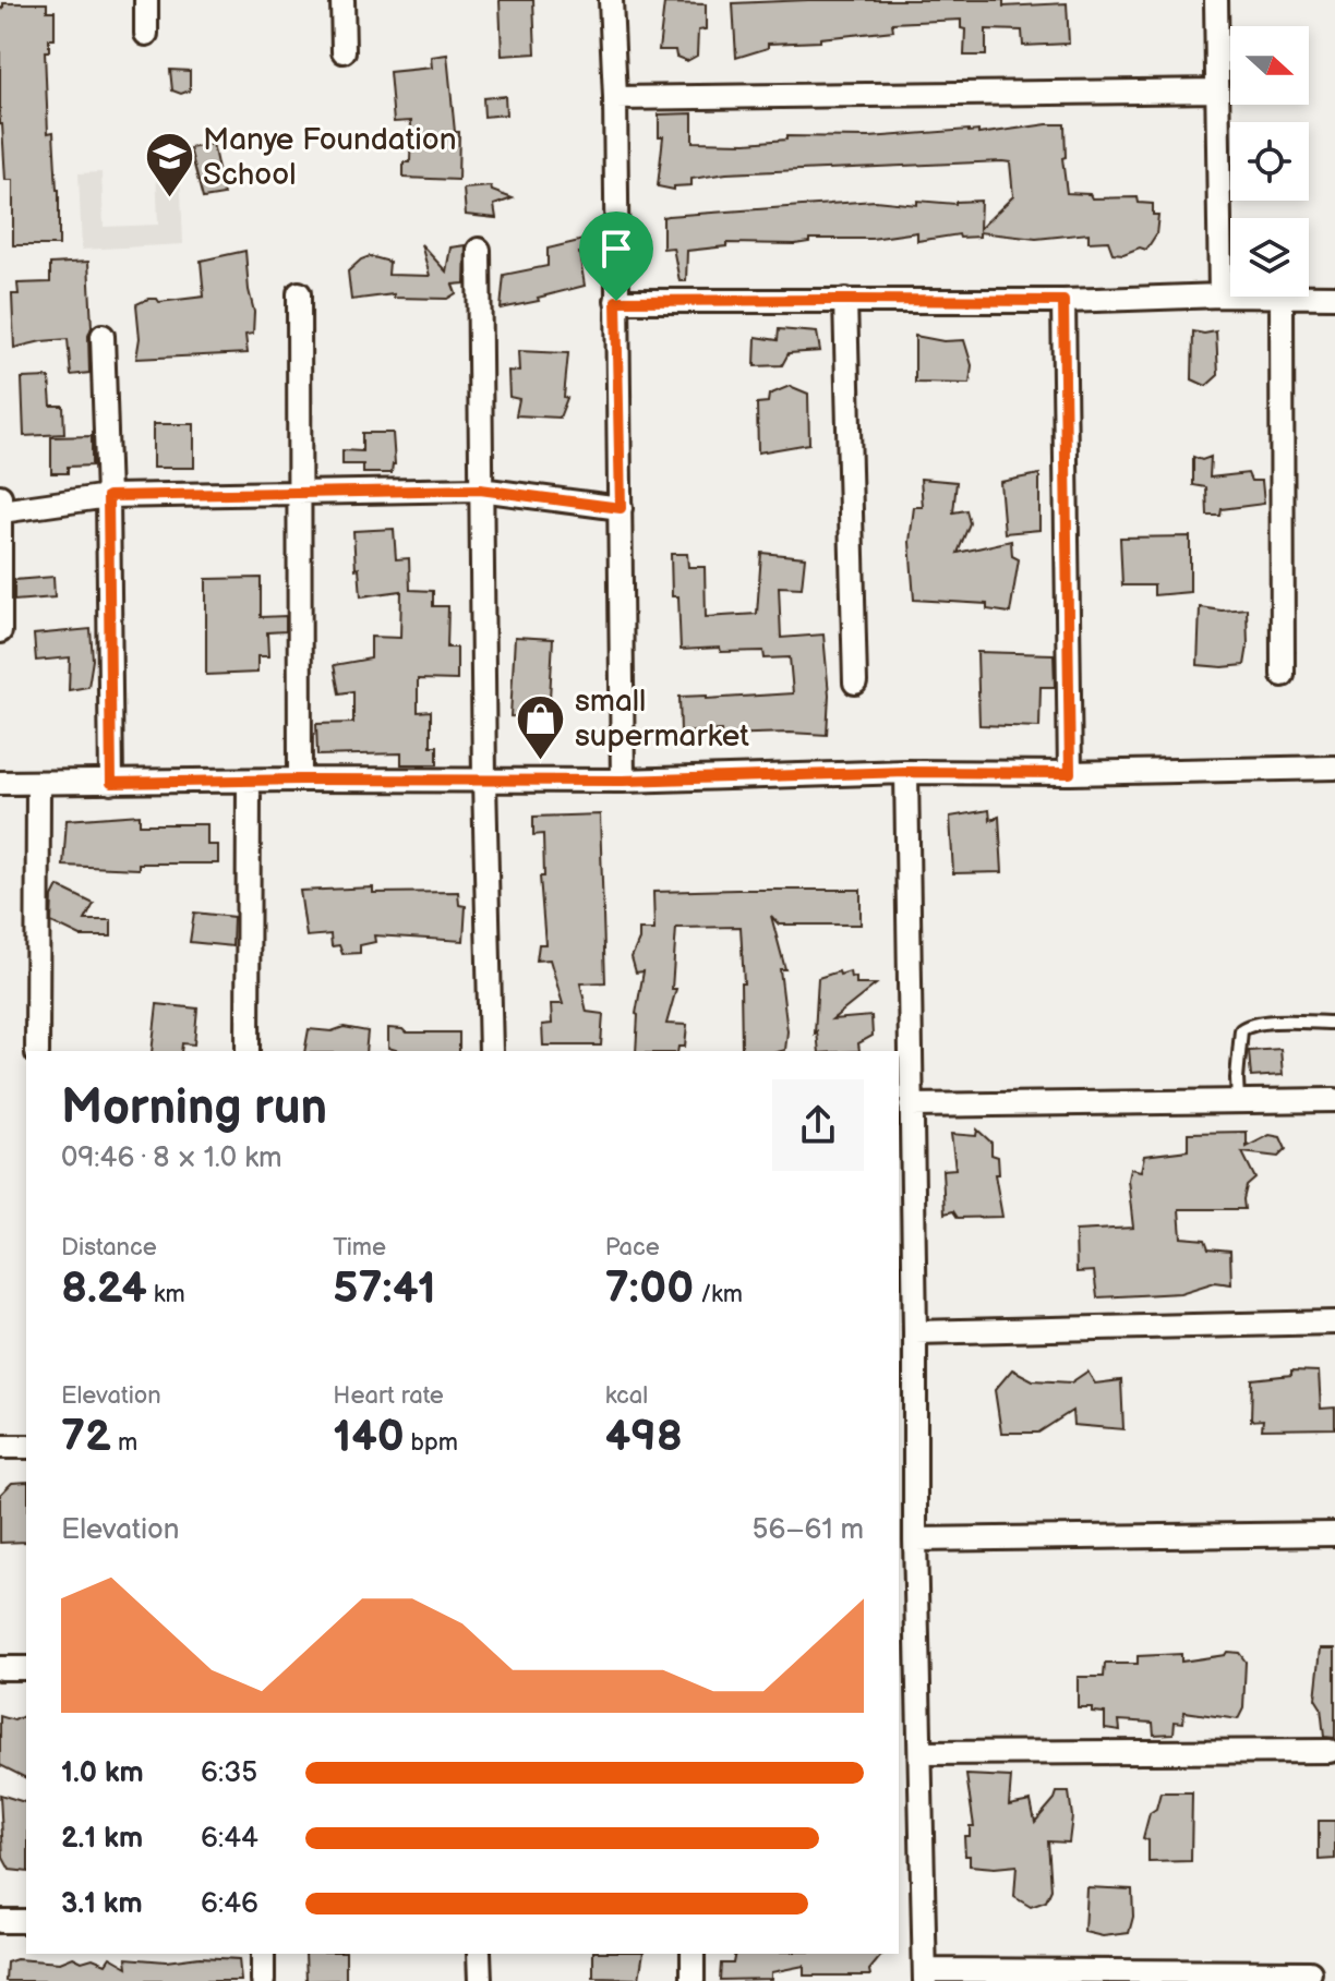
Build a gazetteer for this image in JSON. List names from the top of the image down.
{
  "places": {
    "school or university": ["Manye Foundation School"],
    "shop": ["small supermarket"]
  },
  "north": "right",
  "page": {
    "heading": ["Morning run", "09:46 · 8 × 1.0 km"],
    "stats": [
      ["Distance", "8.24 km"],
      ["Time", "57:41"],
      ["Pace", "7:00 /km"],
      ["Elevation", "72 m"],
      ["Heart rate", "140 bpm"],
      ["kcal", "498"]
    ],
    "chart": ["Elevation", "56–61 m"],
    "list": [
      {
        "name": "1.0 km",
        "note": "6:35"
      },
      {
        "name": "2.1 km",
        "note": "6:44"
      },
      {
        "name": "3.1 km",
        "note": "6:46"
      }
    ]
  }
}
